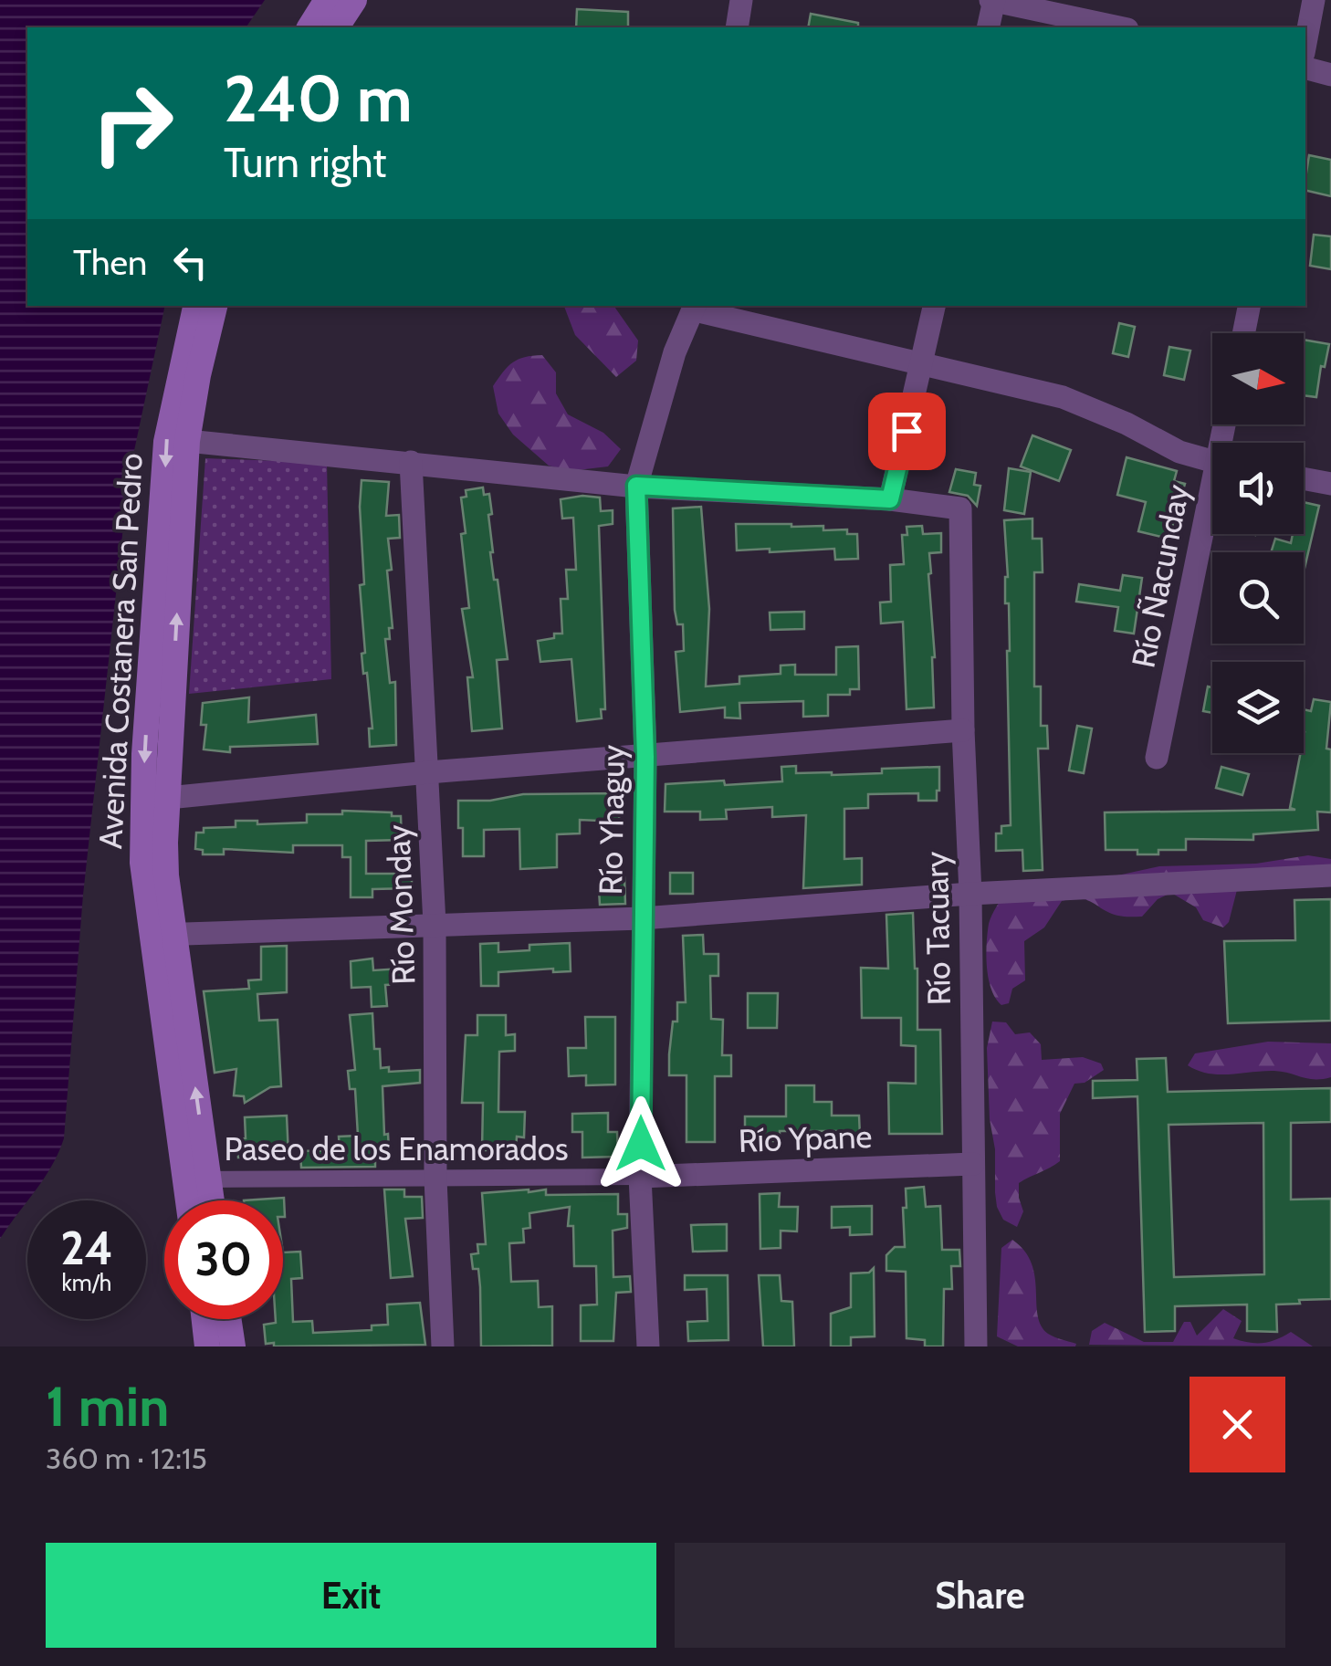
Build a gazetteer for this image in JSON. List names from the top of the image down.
{
  "streets": {
    "main road": ["Avenida Costanera San Pedro"],
    "street": [
      "Río Ñacunday",
      "Río Yhaguy",
      "Río Monday",
      "Río Tacuary",
      "Río Ypane",
      "Paseo de los Enamorados"
    ]
  },
  "crossings": [
    ["Avenida Costanera San Pedro", "Paseo de los Enamorados"],
    ["Río Yhaguy", "Río Ypane"],
    ["Río Yhaguy", "Paseo de los Enamorados"],
    ["Río Monday", "Paseo de los Enamorados"],
    ["Río Tacuary", "Río Ypane"],
    ["Río Ypane", "Paseo de los Enamorados"]
  ],
  "north": "right",
  "page": {
    "turn": ["240 m", "Turn right"],
    "then": "Then",
    "speed": "24 km/h",
    "limit": "30",
    "heading": ["1 min", "360 m · 12:15"],
    "buttons": ["Exit", "Share"]
  }
}
